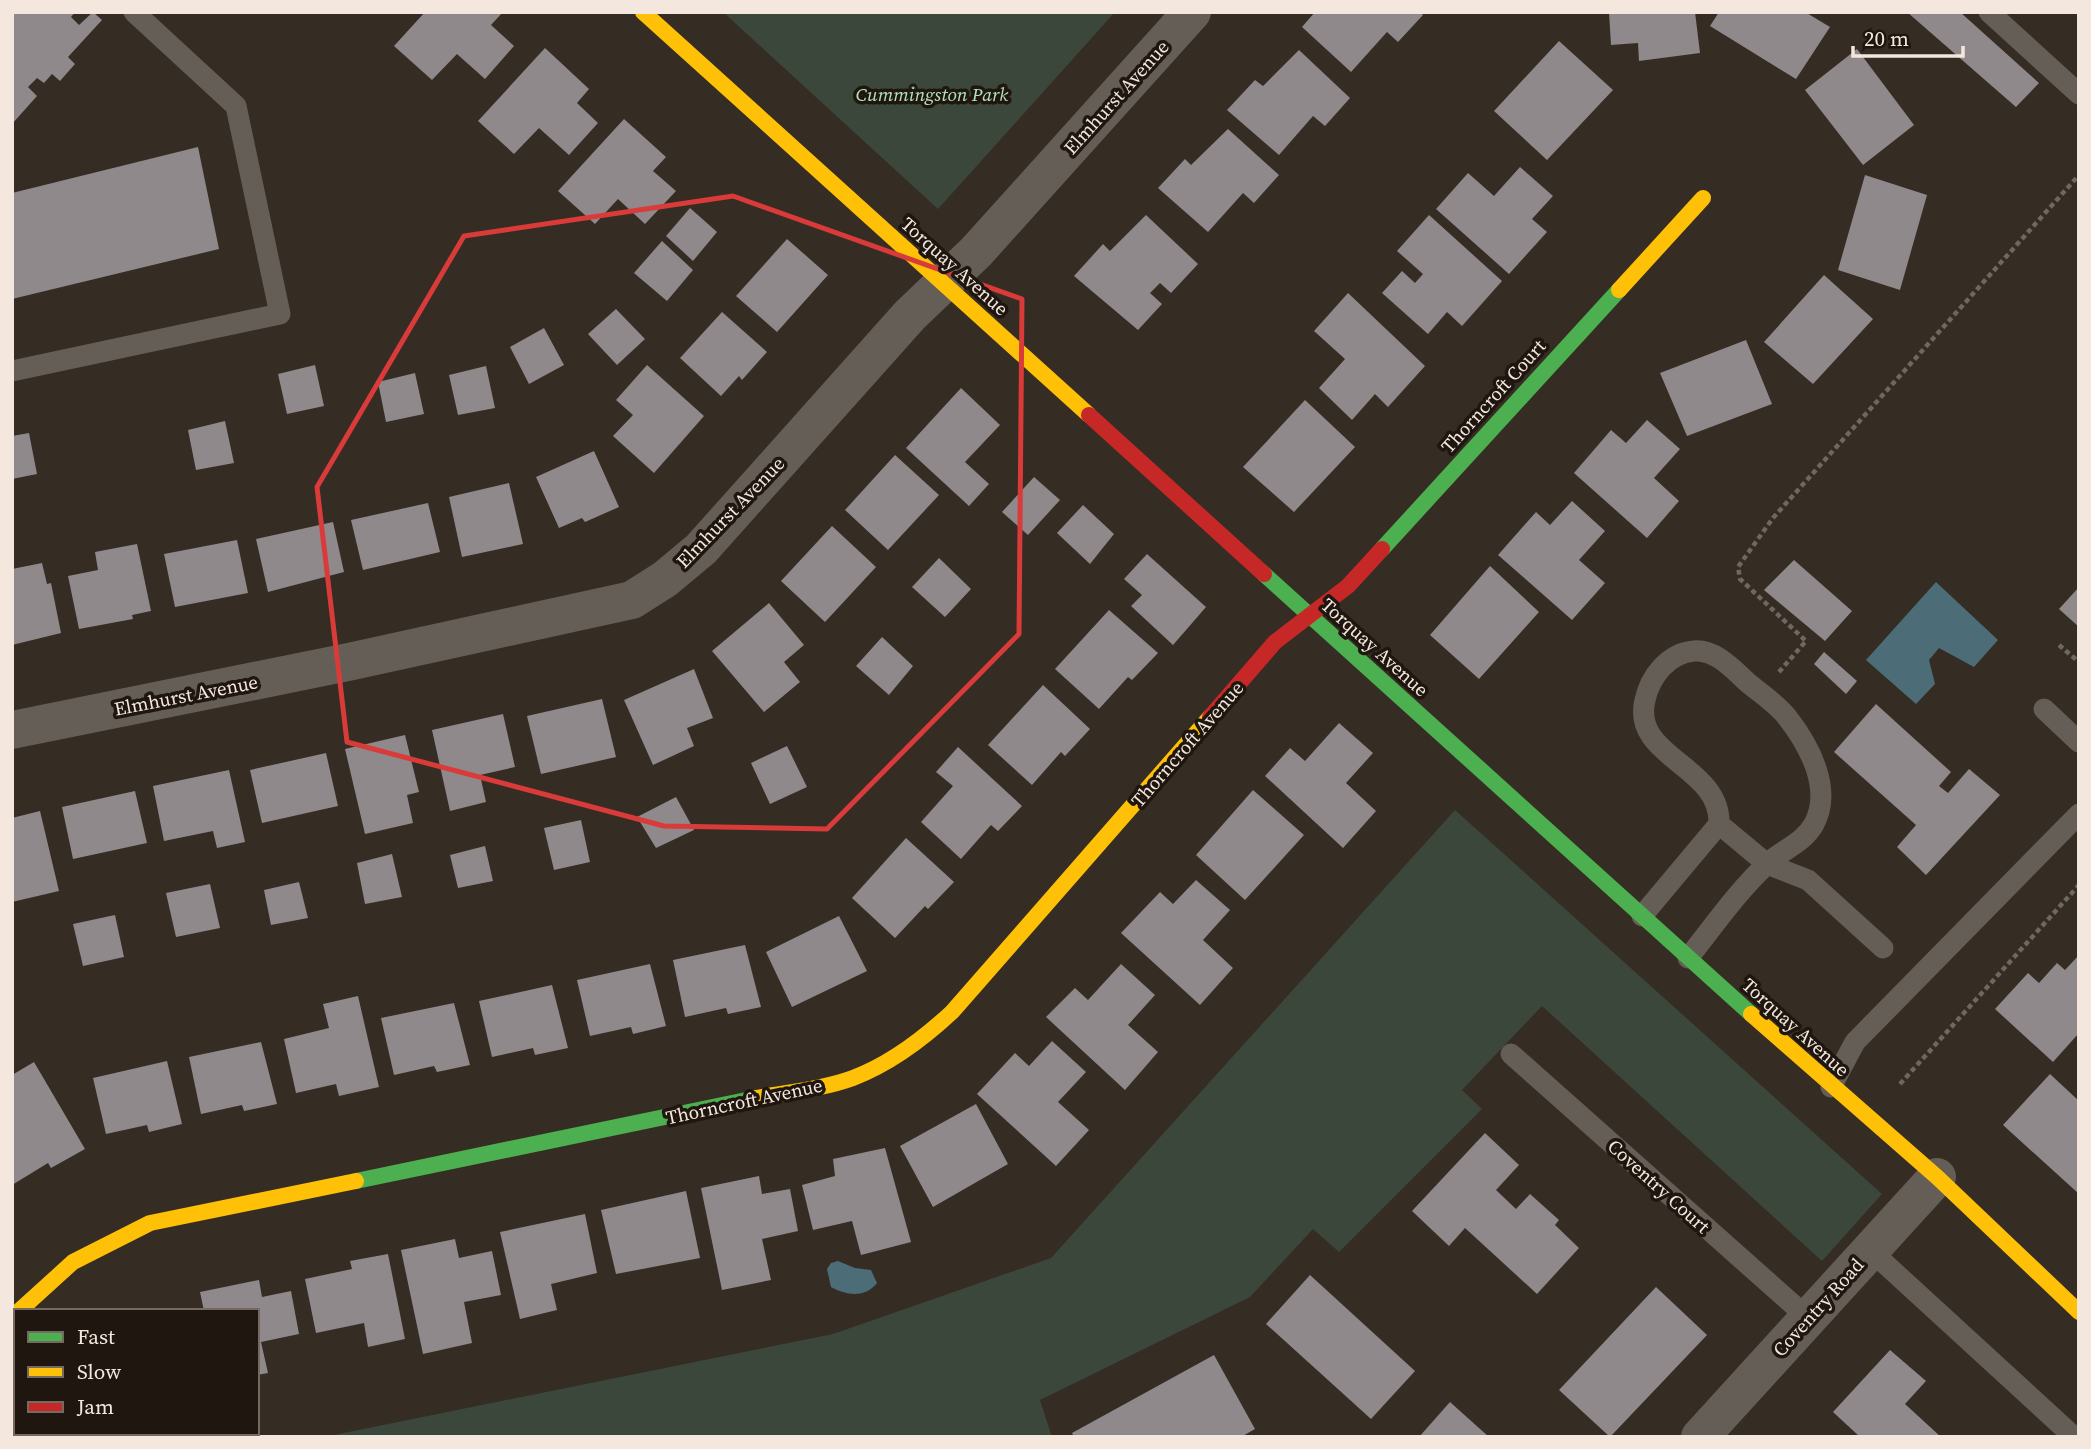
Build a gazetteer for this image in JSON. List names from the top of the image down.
{
  "streets": {
    "street": [
      "Elmhurst Avenue",
      "Torquay Avenue",
      "Thorncroft Court",
      "Thorncroft Avenue",
      "Coventry Road"
    ],
    "lane": ["Coventry Court"]
  },
  "crossings": [
    ["Elmhurst Avenue", "Torquay Avenue"],
    ["Torquay Avenue", "Thorncroft Court"],
    ["Torquay Avenue", "Thorncroft Avenue"],
    ["Torquay Avenue", "Coventry Road"],
    ["Thorncroft Court", "Thorncroft Avenue"],
    ["Coventry Court", "Coventry Road"]
  ],
  "parks": ["Cummingston Park"],
  "legend": ["Fast", "Slow", "Jam"],
  "scale_bar": "20 m"
}
